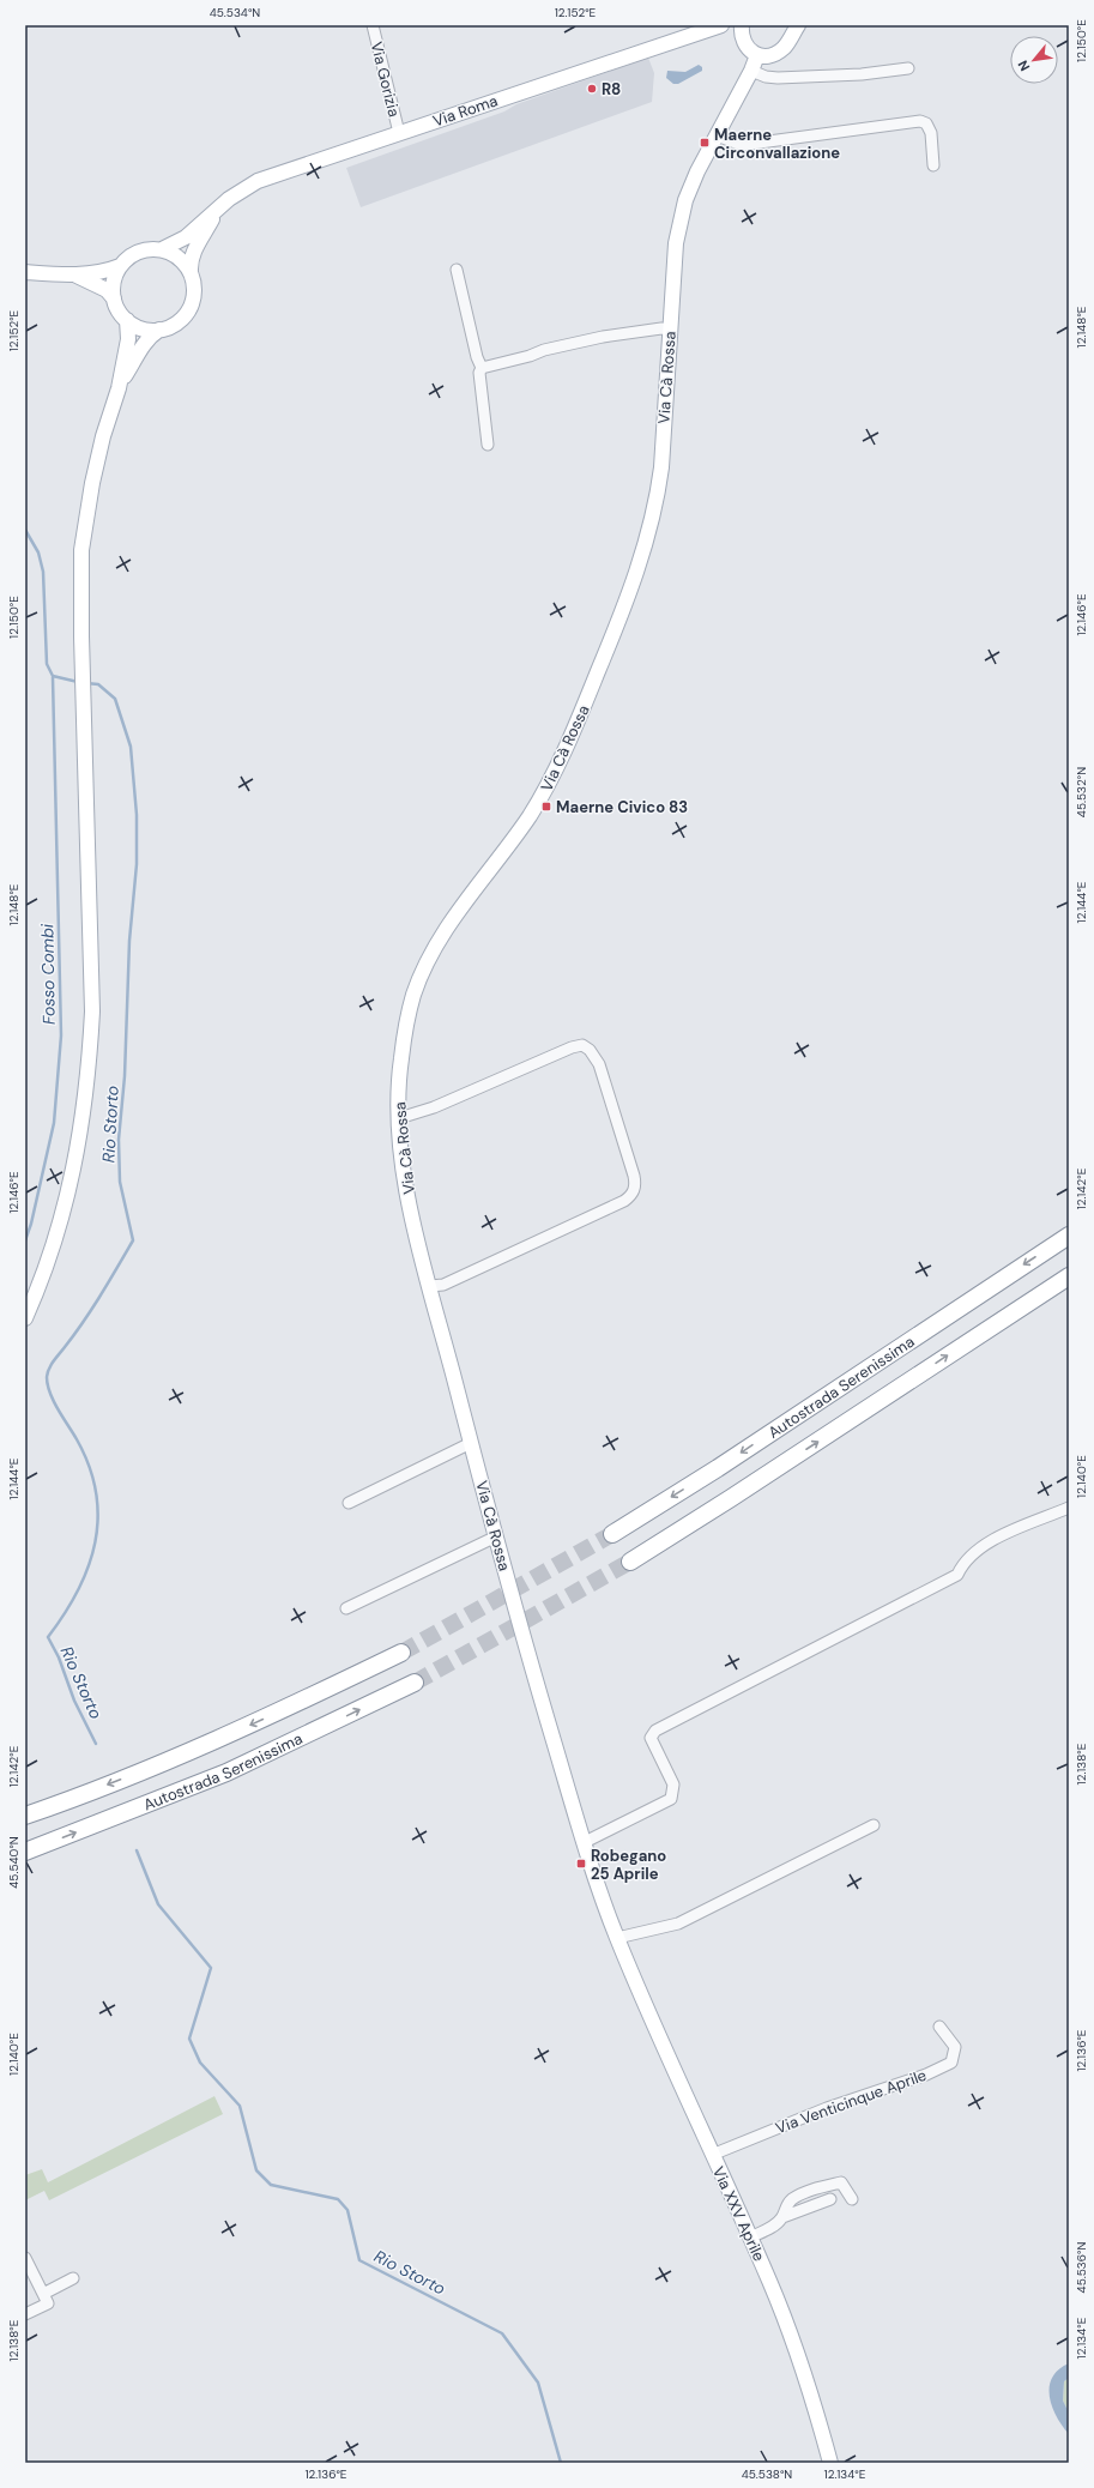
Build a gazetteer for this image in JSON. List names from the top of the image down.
{
  "streets": {
    "highway": ["Autostrada Serenissima"],
    "main road": ["Via Roma", "Via Cà Rossa", "Via XXV Aprile"],
    "street": ["Via Gorizia", "Via Venticinque Aprile"]
  },
  "crossings": [
    ["Via Gorizia", "Via Roma"],
    ["Via Cà Rossa", "Via XXV Aprile"],
    ["Via Venticinque Aprile", "Via XXV Aprile"]
  ],
  "water": ["Fosso Combi", "Rio Storto"],
  "places": {
    "other": ["R8"],
    "transit": ["Maerne Circonvallazione", "Maerne Civico 83", "Robegano 25 Aprile"]
  },
  "north": "bottom left",
  "coordinates": [
    "45.534°N",
    "12.152°E",
    "12.150°E",
    "12.148°E",
    "12.146°E",
    "45.532°N",
    "12.144°E",
    "12.142°E",
    "12.140°E",
    "12.138°E",
    "45.540°N",
    "12.136°E",
    "45.536°N",
    "12.134°E",
    "45.538°N"
  ]
}
